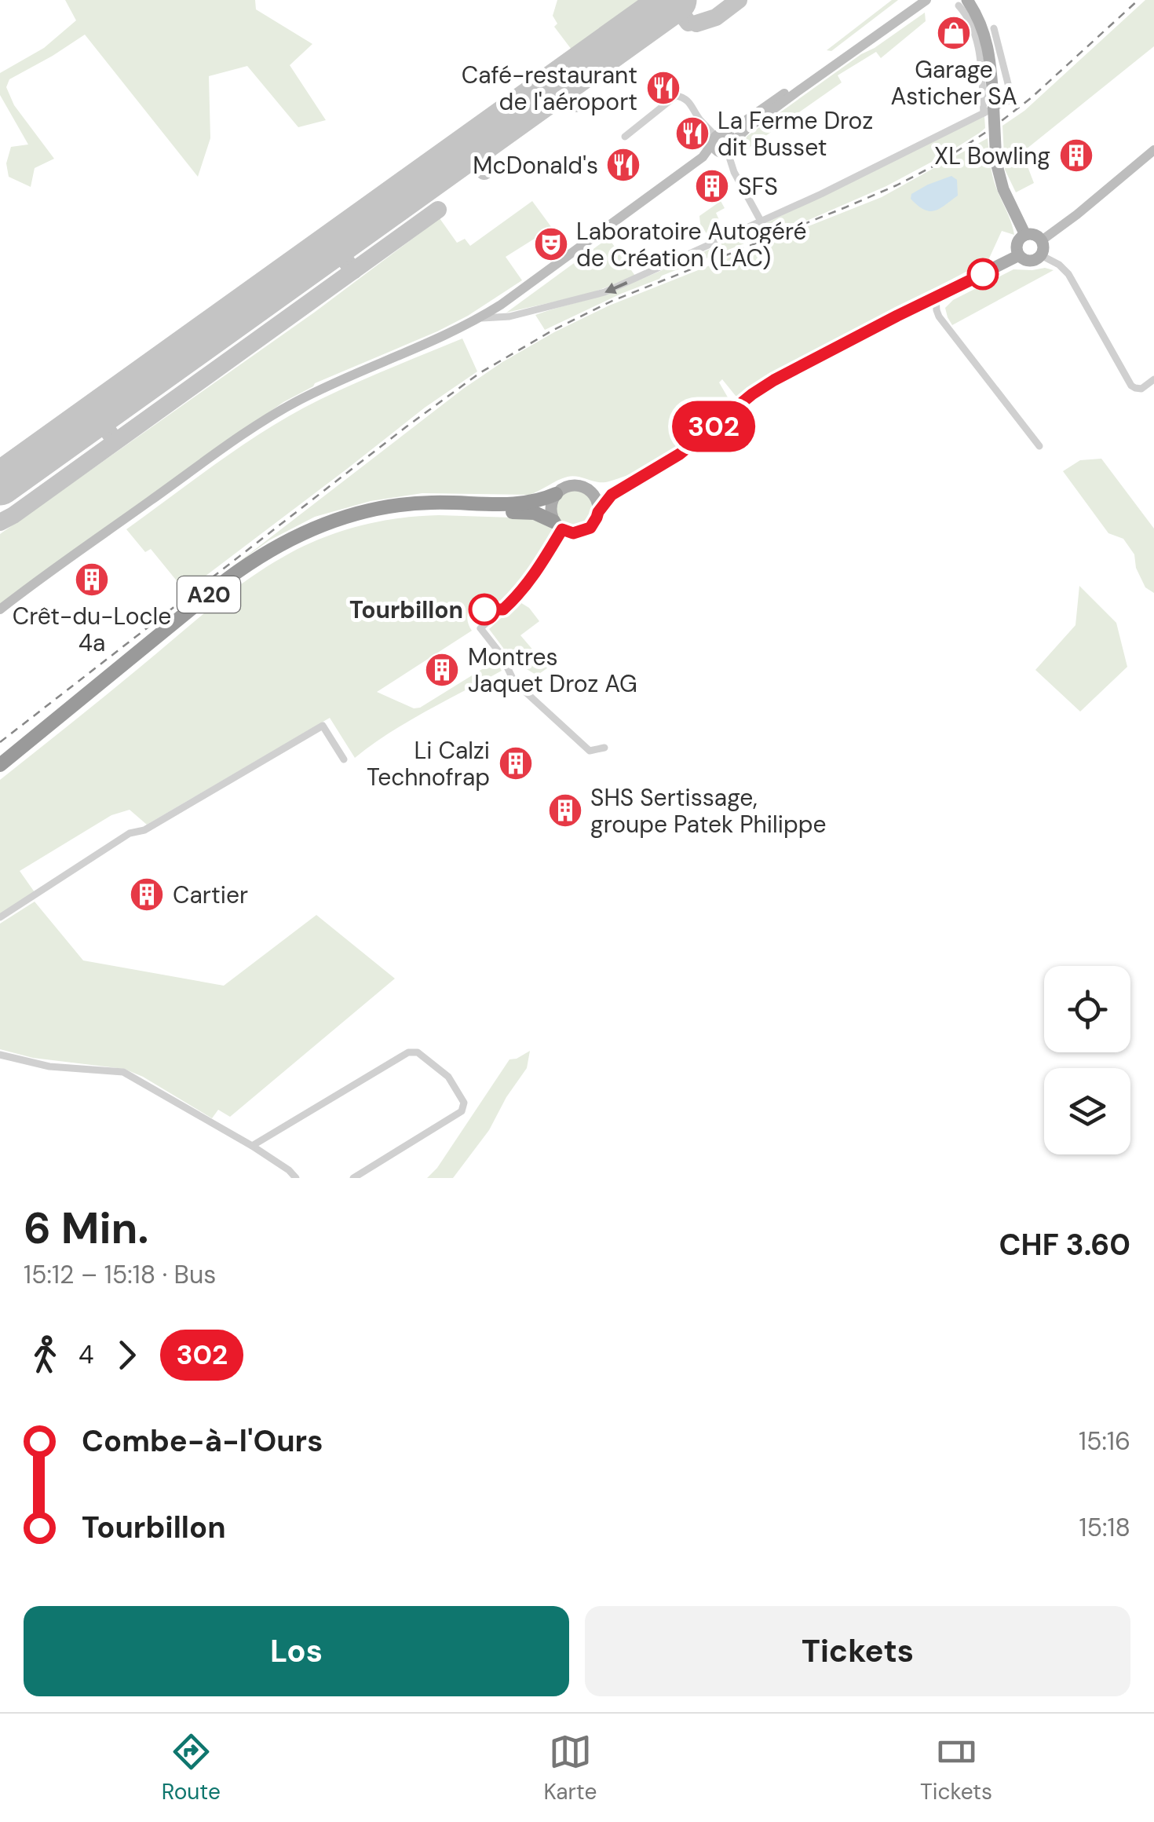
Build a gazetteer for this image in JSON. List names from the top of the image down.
{
  "streets": {
    "highway": ["A20"]
  },
  "places": {
    "shop": ["Garage Asticher SA"],
    "restaurant": ["Café-restaurant de l'aéroport", "La Ferme Droz dit Busset", "McDonald's"],
    "building": [
      "XL Bowling",
      "SFS",
      "Crêt-du-Locle 4a",
      "Montres Jaquet Droz AG",
      "Li Calzi Technofrap",
      "SHS Sertissage, groupe Patek Philippe",
      "Cartier"
    ],
    "theatre": ["Laboratoire Autogéré de Création (LAC)"],
    "other": ["Tourbillon"]
  },
  "lines": ["bus line 302"],
  "page": {
    "on_map": "302",
    "heading": ["6 Min.", "15:12 – 15:18 · Bus", "CHF 3.60"],
    "legs": ["4", "302"],
    "list": [
      {
        "name": "Combe-à-l'Ours",
        "value": "15:16"
      },
      {
        "name": "Tourbillon",
        "value": "15:18"
      }
    ],
    "buttons": ["Los", "Tickets"],
    "tabs": ["Route", "Karte", "Tickets"]
  }
}
